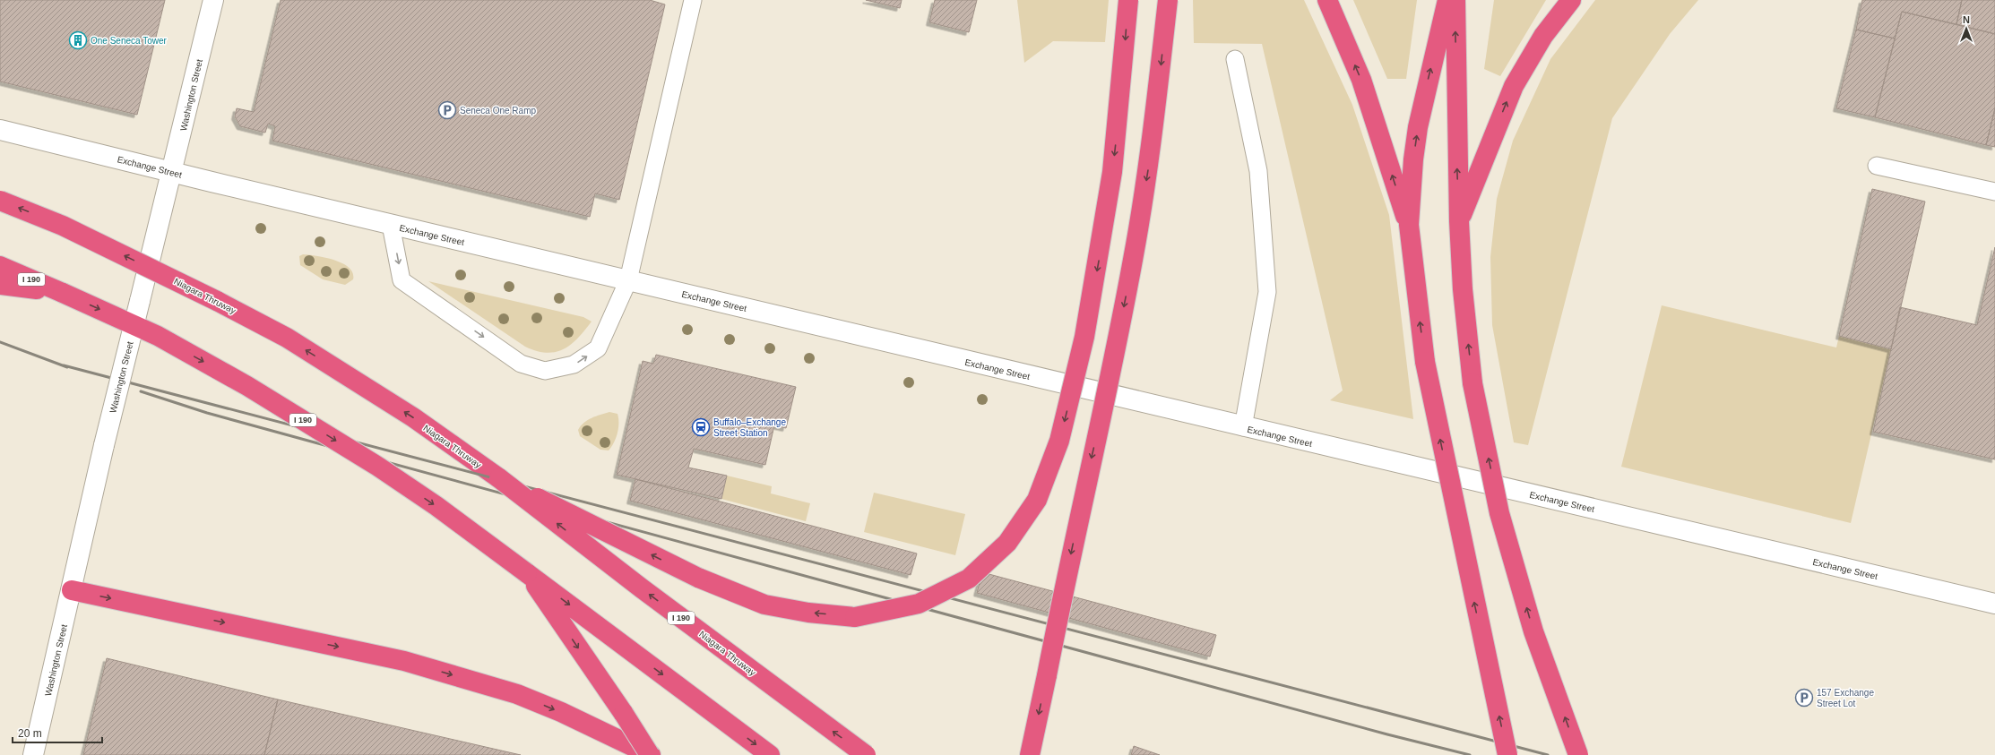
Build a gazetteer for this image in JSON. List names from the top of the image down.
{
  "streets": {
    "highway": ["I 190", "Niagara Thruway"],
    "street": ["Washington Street", "Exchange Street"]
  },
  "crossings": [
    ["Washington Street", "Exchange Street"]
  ],
  "places": {
    "building": ["One Seneca Tower"],
    "parking": ["Seneca One Ramp", "157 Exchange Street Lot"],
    "station": ["Buffalo–Exchange Street Station"]
  },
  "scale_bar": "20 m",
  "north": "top"
}
